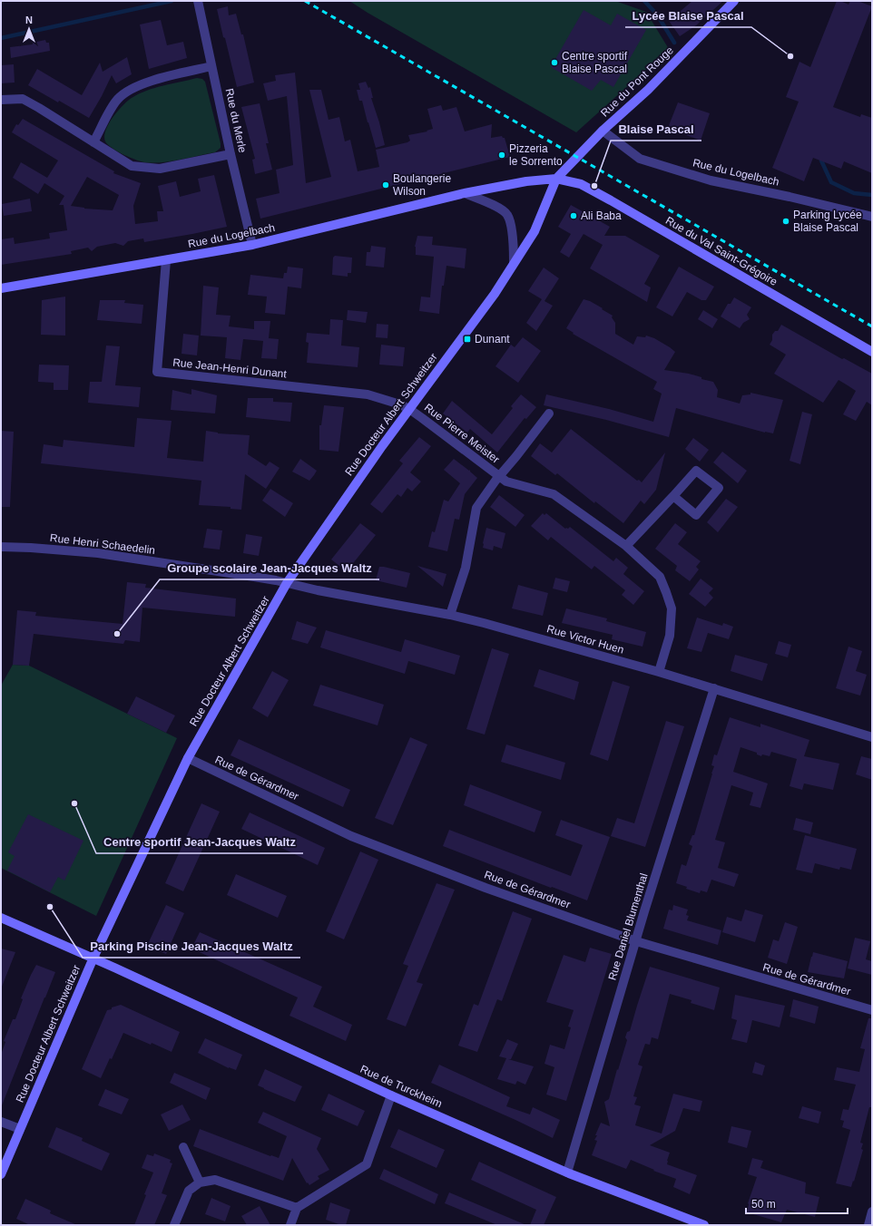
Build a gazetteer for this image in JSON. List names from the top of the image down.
{
  "streets": {
    "street": [
      "Rue du Pont Rouge",
      "Rue du Merle",
      "Rue du Logelbach",
      "Rue du Val Saint-Grégoire",
      "Rue Jean-Henri Dunant",
      "Rue Docteur Albert Schweitzer",
      "Rue Pierre Meister",
      "Rue Henri Schaedelin",
      "Rue Victor Huen",
      "Rue de Gérardmer",
      "Rue Daniel Blumenthal",
      "Rue de Turckheim"
    ]
  },
  "crossings": [
    ["Rue du Pont Rouge", "Rue du Logelbach"],
    ["Rue du Pont Rouge", "Rue du Val Saint-Grégoire"],
    ["Rue du Pont Rouge", "Rue Docteur Albert Schweitzer"],
    ["Rue du Merle", "Rue du Logelbach"],
    ["Rue du Logelbach", "Rue du Val Saint-Grégoire"],
    ["Rue du Logelbach", "Rue Jean-Henri Dunant"],
    ["Rue du Logelbach", "Rue Docteur Albert Schweitzer"],
    ["Rue du Val Saint-Grégoire", "Rue Docteur Albert Schweitzer"],
    ["Rue Jean-Henri Dunant", "Rue Docteur Albert Schweitzer"],
    ["Rue Jean-Henri Dunant", "Rue Pierre Meister"],
    ["Rue Docteur Albert Schweitzer", "Rue Pierre Meister"],
    ["Rue Docteur Albert Schweitzer", "Rue Henri Schaedelin"],
    ["Rue Docteur Albert Schweitzer", "Rue Victor Huen"],
    ["Rue Docteur Albert Schweitzer", "Rue de Gérardmer"],
    ["Rue Docteur Albert Schweitzer", "Rue de Turckheim"],
    ["Rue Pierre Meister", "Rue Victor Huen"],
    ["Rue Henri Schaedelin", "Rue Victor Huen"],
    ["Rue Victor Huen", "Rue Daniel Blumenthal"],
    ["Rue de Gérardmer", "Rue Daniel Blumenthal"],
    ["Rue Daniel Blumenthal", "Rue de Turckheim"]
  ],
  "places": {
    "other": [
      "Lycée Blaise Pascal",
      "Centre sportif Blaise Pascal",
      "Pizzeria le Sorrento",
      "Boulangerie Wilson",
      "Blaise Pascal",
      "Ali Baba",
      "Parking Lycée Blaise Pascal",
      "Groupe scolaire Jean-Jacques Waltz",
      "Centre sportif Jean-Jacques Waltz",
      "Parking Piscine Jean-Jacques Waltz"
    ],
    "transit": ["Dunant"]
  },
  "scale_bar": "50 m",
  "north": "top"
}
